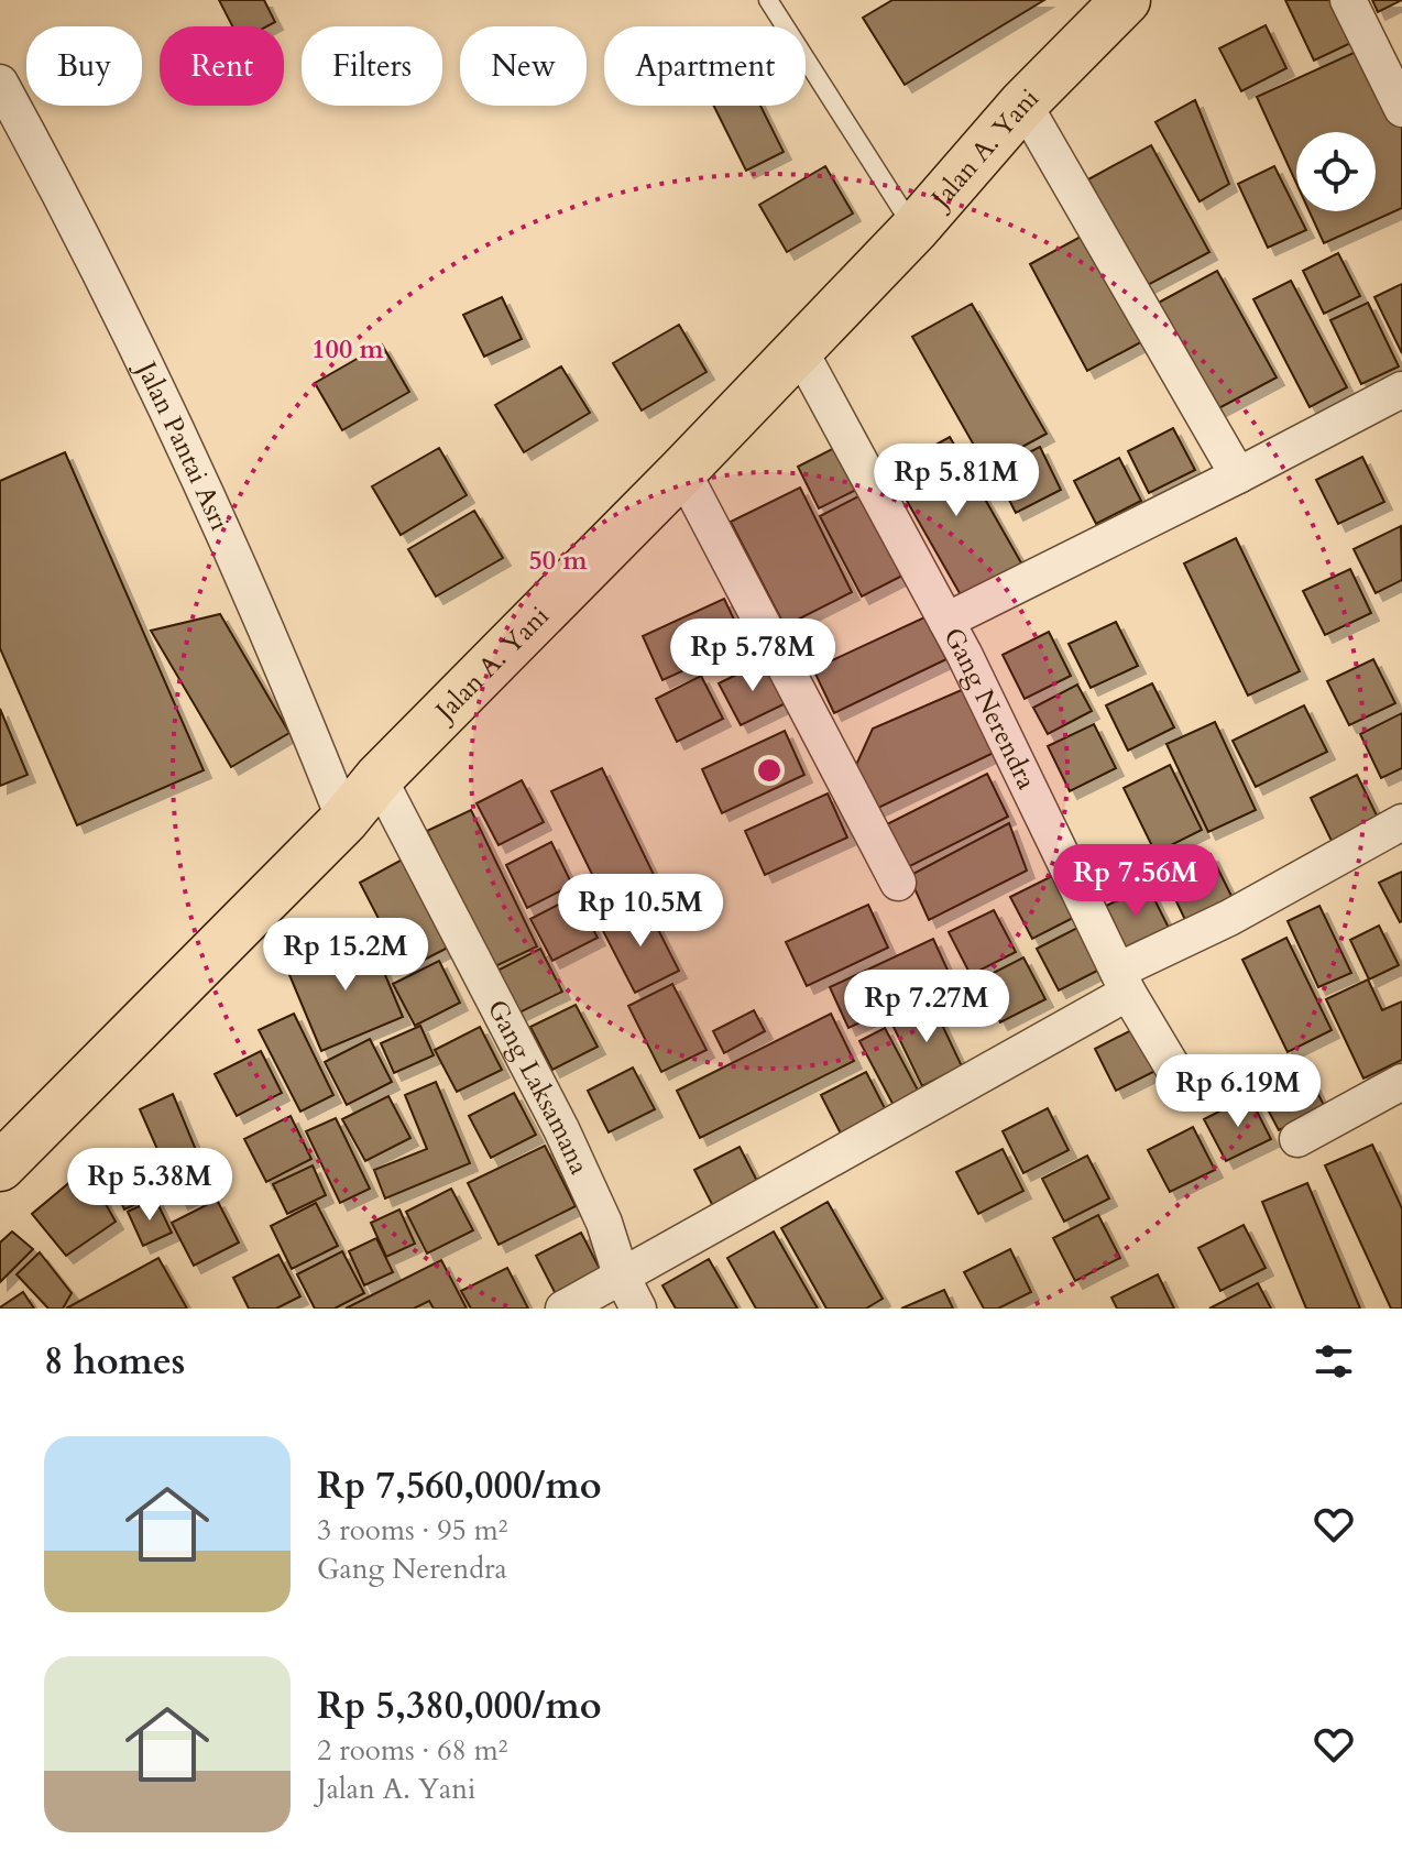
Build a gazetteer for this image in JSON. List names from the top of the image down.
{
  "streets": {
    "highway": ["Jalan A. Yani"],
    "street": ["Jalan Pantai Asri", "Gang Nerendra", "Gang Laksamana"]
  },
  "crossings": [
    ["Jalan A. Yani", "Jalan Pantai Asri"],
    ["Jalan A. Yani", "Gang Nerendra"],
    ["Jalan A. Yani", "Gang Laksamana"]
  ],
  "page": {
    "chip": [
      "Buy",
      "Rent",
      "Filters",
      "New",
      "Apartment"
    ],
    "price": [
      "Rp 5.81M",
      "Rp 5.78M",
      "Rp 7.56M",
      "Rp 10.5M",
      "Rp 15.2M",
      "Rp 7.27M",
      "Rp 6.19M",
      "Rp 5.38M"
    ],
    "heading": "8 homes",
    "list": [
      {
        "name": "Rp 7,560,000/mo",
        "note": "3 rooms · 95 m² · Gang Nerendra"
      },
      {
        "name": "Rp 5,380,000/mo",
        "note": "2 rooms · 68 m² · Jalan A. Yani"
      }
    ]
  },
  "rings": ["100 m", "50 m"]
}
